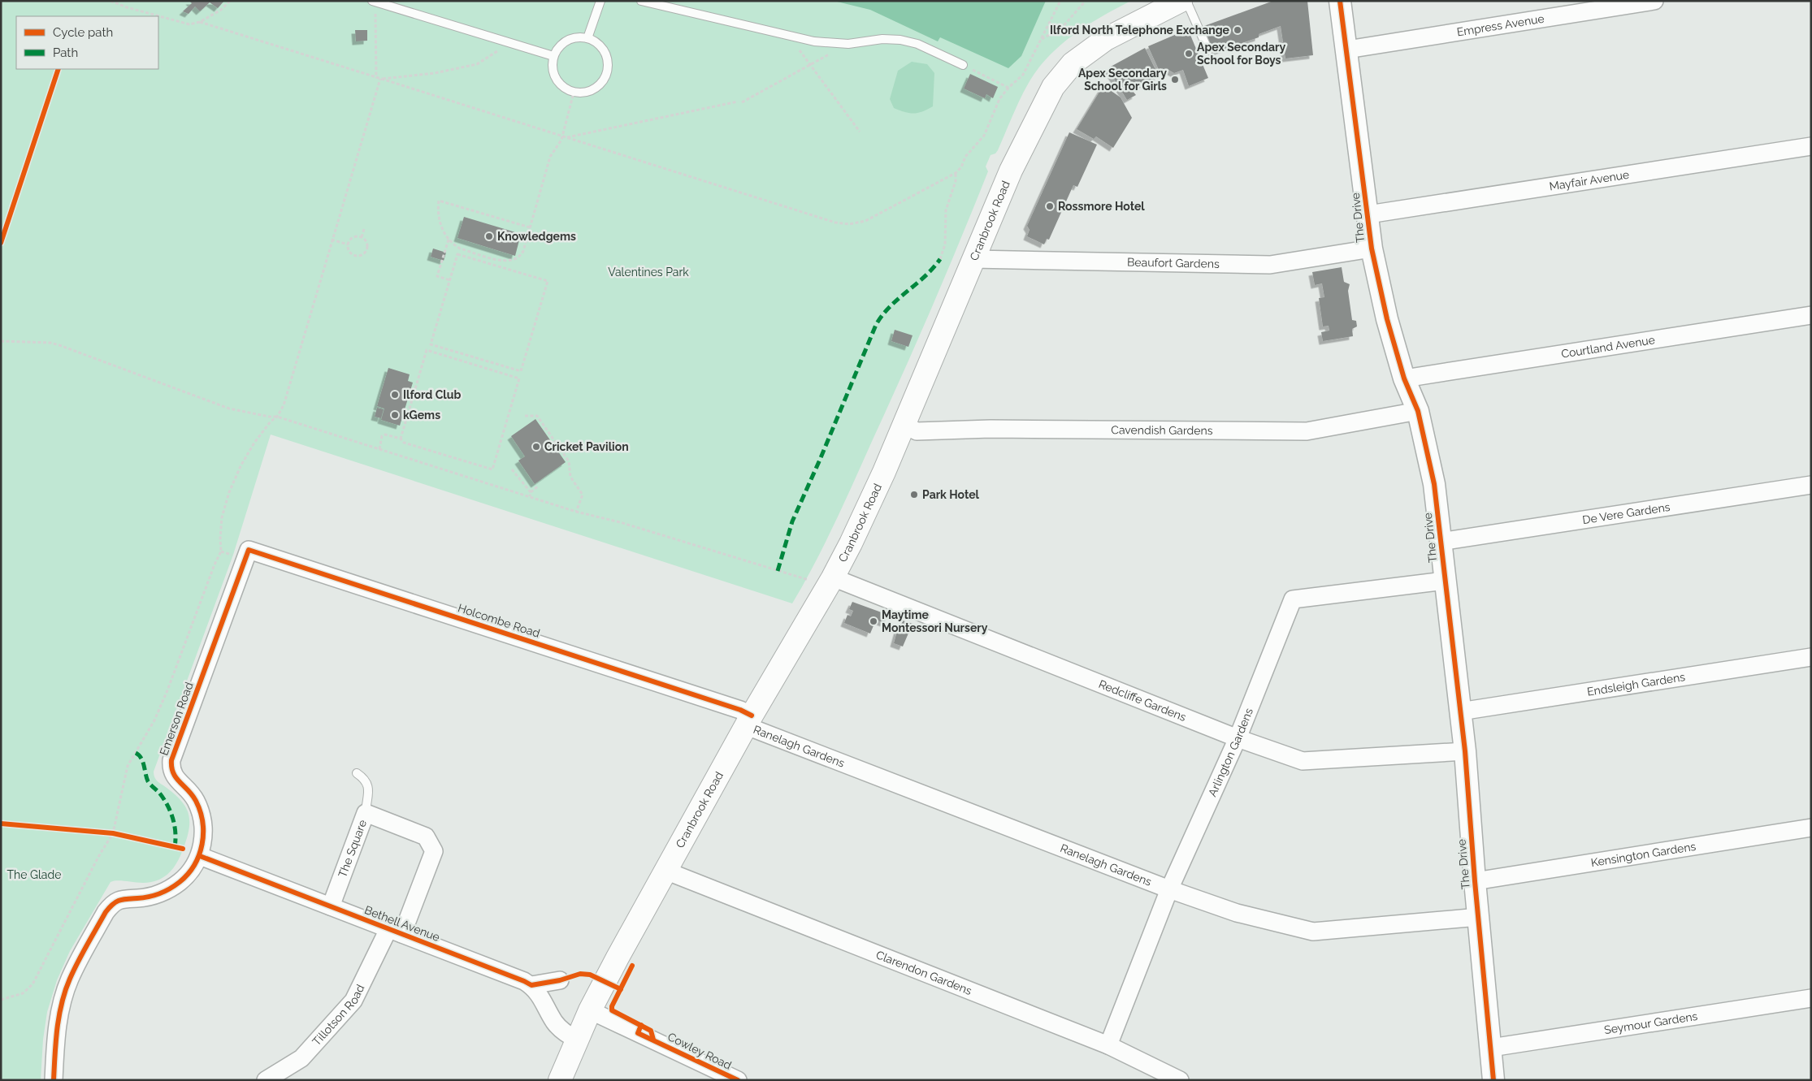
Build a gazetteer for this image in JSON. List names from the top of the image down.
{
  "streets": {
    "main road": ["Cranbrook Road"],
    "street": [
      "Empress Avenue",
      "Mayfair Avenue",
      "The Drive",
      "Beaufort Gardens",
      "Courtland Avenue",
      "Cavendish Gardens",
      "De Vere Gardens",
      "Holcombe Road",
      "Endsleigh Gardens",
      "Redcliffe Gardens",
      "Emerson Road",
      "Ranelagh Gardens",
      "Arlington Gardens",
      "The Square",
      "Kensington Gardens",
      "Bethell Avenue",
      "Clarendon Gardens",
      "Tillotson Road",
      "Seymour Gardens",
      "Cowley Road"
    ]
  },
  "crossings": [
    ["Empress Avenue", "The Drive"],
    ["Mayfair Avenue", "The Drive"],
    ["The Drive", "Beaufort Gardens"],
    ["The Drive", "Courtland Avenue"],
    ["The Drive", "Cavendish Gardens"],
    ["The Drive", "De Vere Gardens"],
    ["The Drive", "Endsleigh Gardens"],
    ["The Drive", "Redcliffe Gardens"],
    ["The Drive", "Ranelagh Gardens"],
    ["The Drive", "Arlington Gardens"],
    ["The Drive", "Kensington Gardens"],
    ["The Drive", "Seymour Gardens"],
    ["Cranbrook Road", "Beaufort Gardens"],
    ["Cranbrook Road", "Cavendish Gardens"],
    ["Cranbrook Road", "Holcombe Road"],
    ["Cranbrook Road", "Redcliffe Gardens"],
    ["Cranbrook Road", "Ranelagh Gardens"],
    ["Cranbrook Road", "Bethell Avenue"],
    ["Cranbrook Road", "Clarendon Gardens"],
    ["Cranbrook Road", "Cowley Road"],
    ["Holcombe Road", "Emerson Road"],
    ["Holcombe Road", "Ranelagh Gardens"],
    ["Redcliffe Gardens", "Arlington Gardens"],
    ["Emerson Road", "Bethell Avenue"],
    ["Ranelagh Gardens", "Arlington Gardens"],
    ["Arlington Gardens", "Clarendon Gardens"],
    ["The Square", "Bethell Avenue"],
    ["The Square", "Tillotson Road"],
    ["Bethell Avenue", "Tillotson Road"]
  ],
  "parks": ["Valentines Park", "The Glade"],
  "places": [
    "Ilford North Telephone Exchange",
    "Apex Secondary School for Boys",
    "Apex Secondary School for Girls",
    "Rossmore Hotel",
    "Knowledgems",
    "Ilford Club",
    "kGems",
    "Cricket Pavilion",
    "Park Hotel",
    "Maytime Montessori Nursery"
  ],
  "legend": ["Cycle path", "Path"]
}
